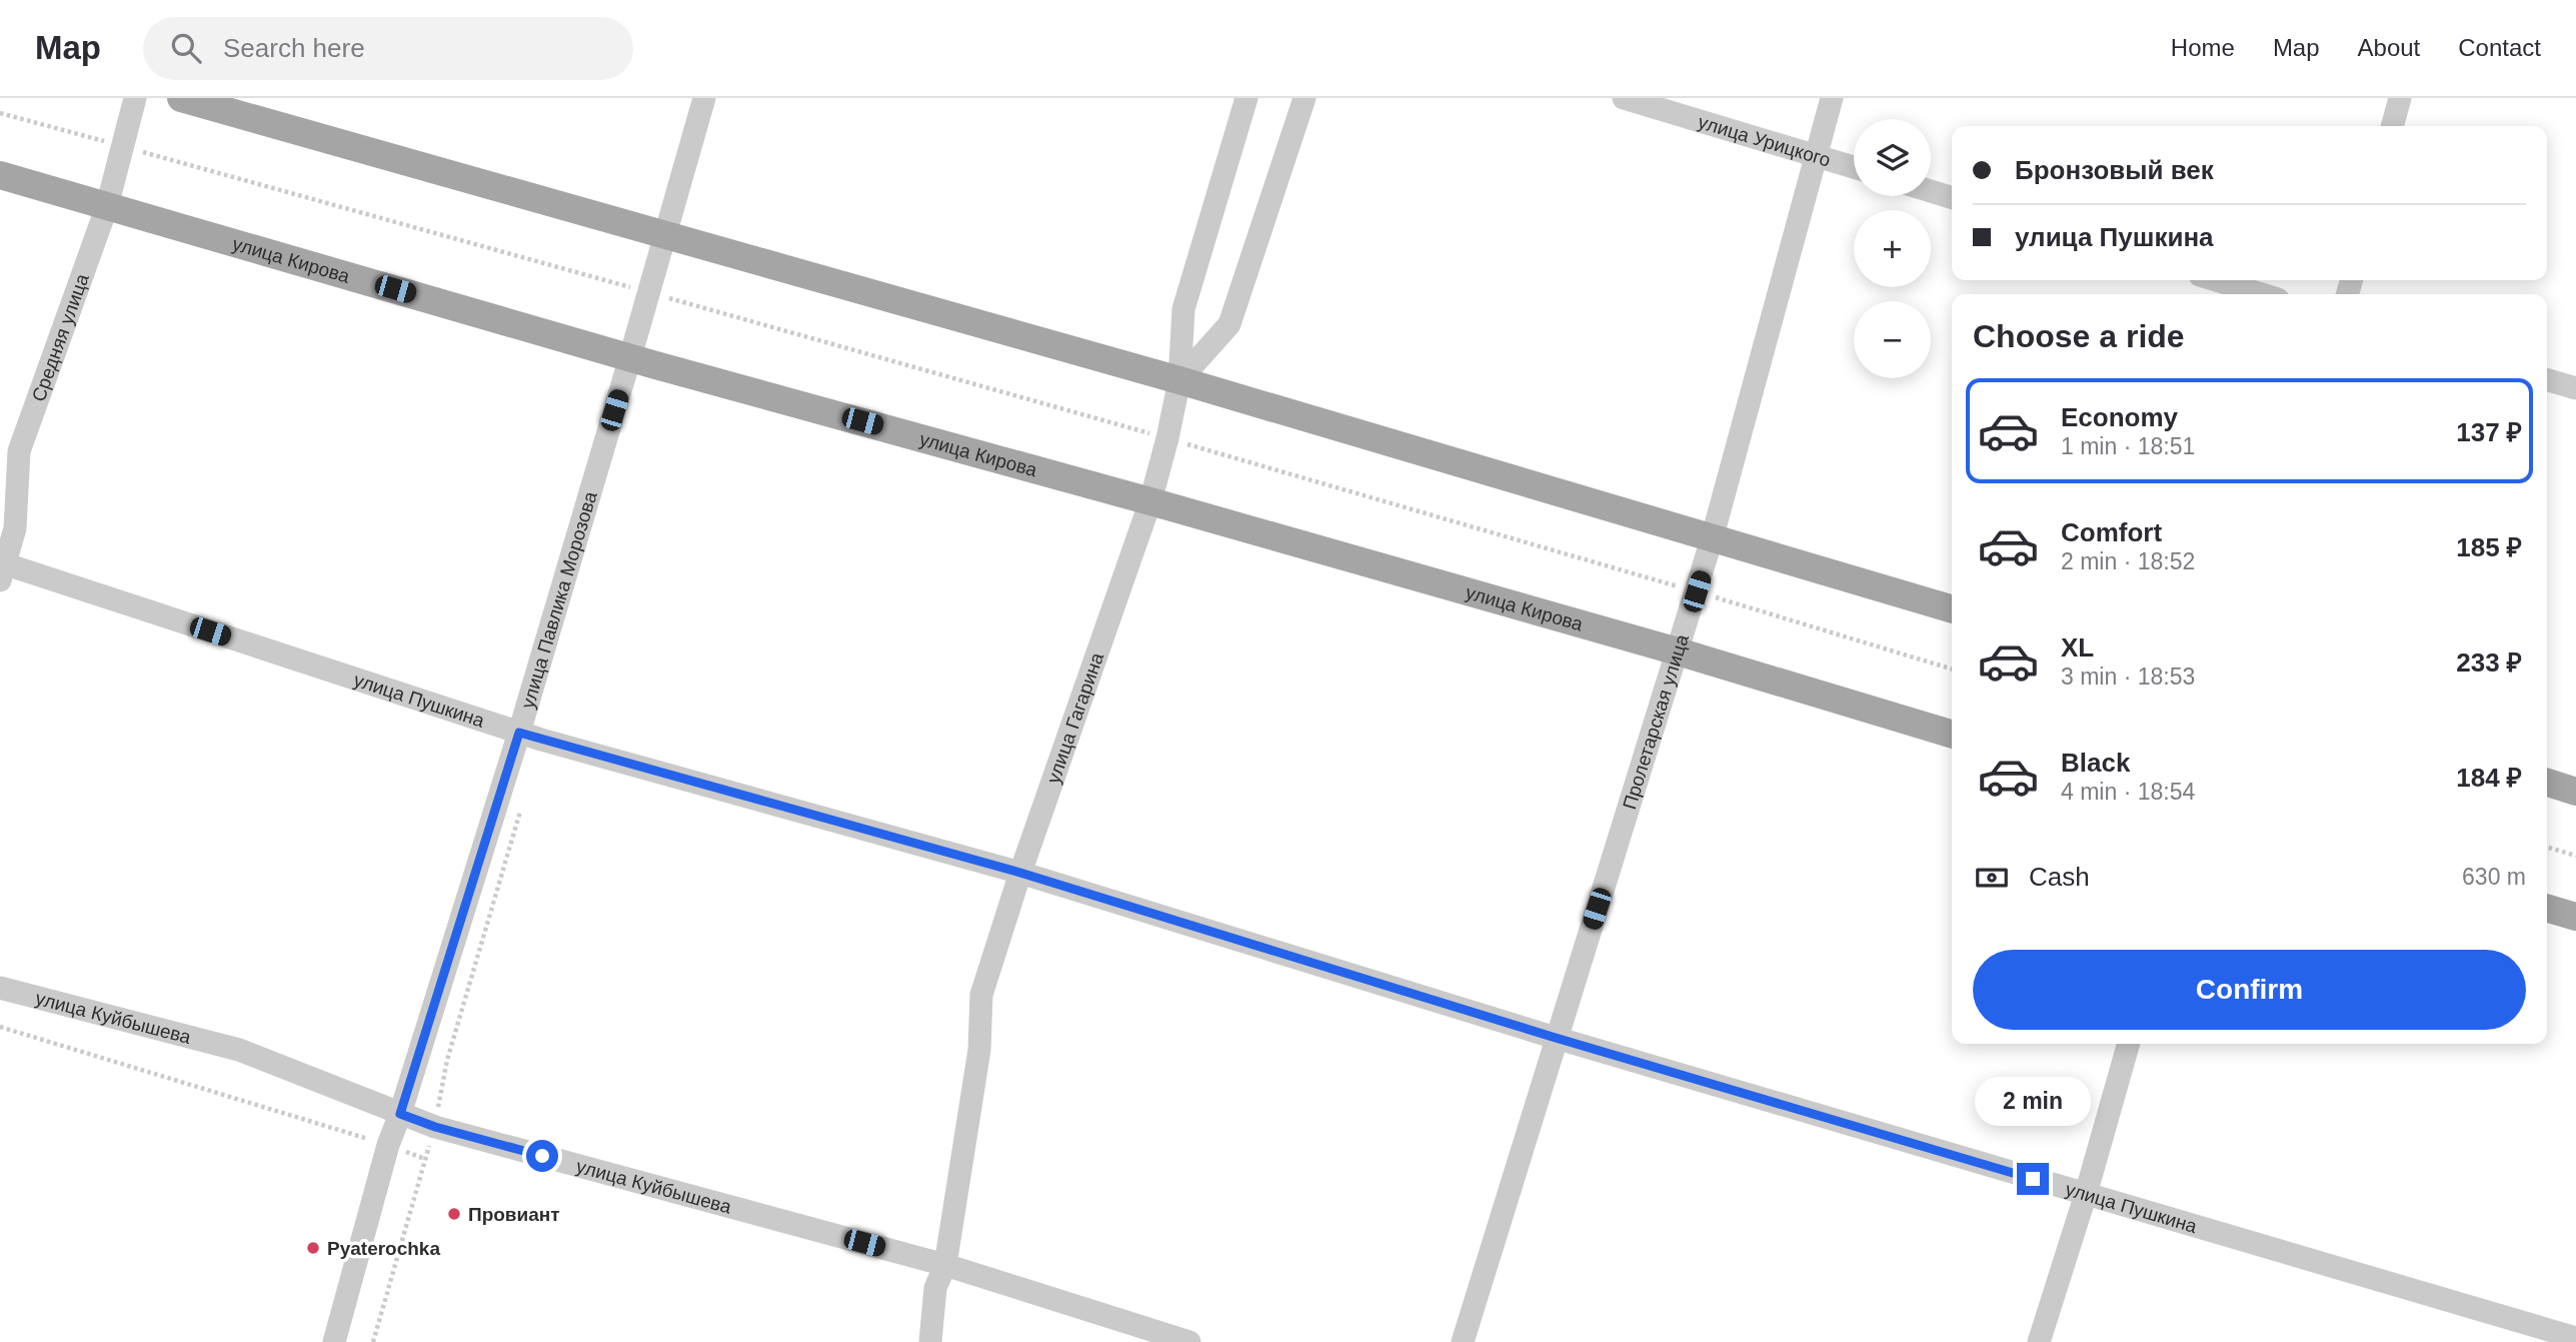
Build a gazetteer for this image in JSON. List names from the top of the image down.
{
  "streets": {
    "main road": ["улица Кирова"],
    "street": [
      "улица Урицкого",
      "Средняя улица",
      "улица Павлика Морозова",
      "улица Пушкина",
      "улица Гагарина",
      "Пролетарская улица",
      "улица Куйбышева"
    ]
  },
  "crossings": [
    ["улица Урицкого", "Пролетарская улица"],
    ["улица Кирова", "Средняя улица"],
    ["улица Кирова", "улица Павлика Морозова"],
    ["улица Кирова", "улица Гагарина"],
    ["улица Кирова", "Пролетарская улица"],
    ["Средняя улица", "улица Пушкина"],
    ["улица Павлика Морозова", "улица Пушкина"],
    ["улица Павлика Морозова", "улица Куйбышева"],
    ["улица Пушкина", "улица Гагарина"],
    ["улица Пушкина", "Пролетарская улица"],
    ["улица Гагарина", "улица Куйбышева"]
  ],
  "places": ["Провиант", "Pyaterochka"],
  "page": {
    "header": "Map",
    "search": "Search here",
    "nav": [
      "Home",
      "Map",
      "About",
      "Contact"
    ],
    "map_buttons": ["+", "−"],
    "banner": ["Бронзовый век", "улица Пушкина"],
    "heading": "Choose a ride",
    "list": [
      {
        "name": "Economy",
        "note": "1 min · 18:51",
        "value": "137 ₽"
      },
      {
        "name": "Comfort",
        "note": "2 min · 18:52",
        "value": "185 ₽"
      },
      {
        "name": "XL",
        "note": "3 min · 18:53",
        "value": "233 ₽"
      },
      {
        "name": "Black",
        "note": "4 min · 18:54",
        "value": "184 ₽"
      }
    ],
    "pay": ["Cash", "630 m"],
    "buttons": "Confirm",
    "bubble": "2 min"
  }
}
